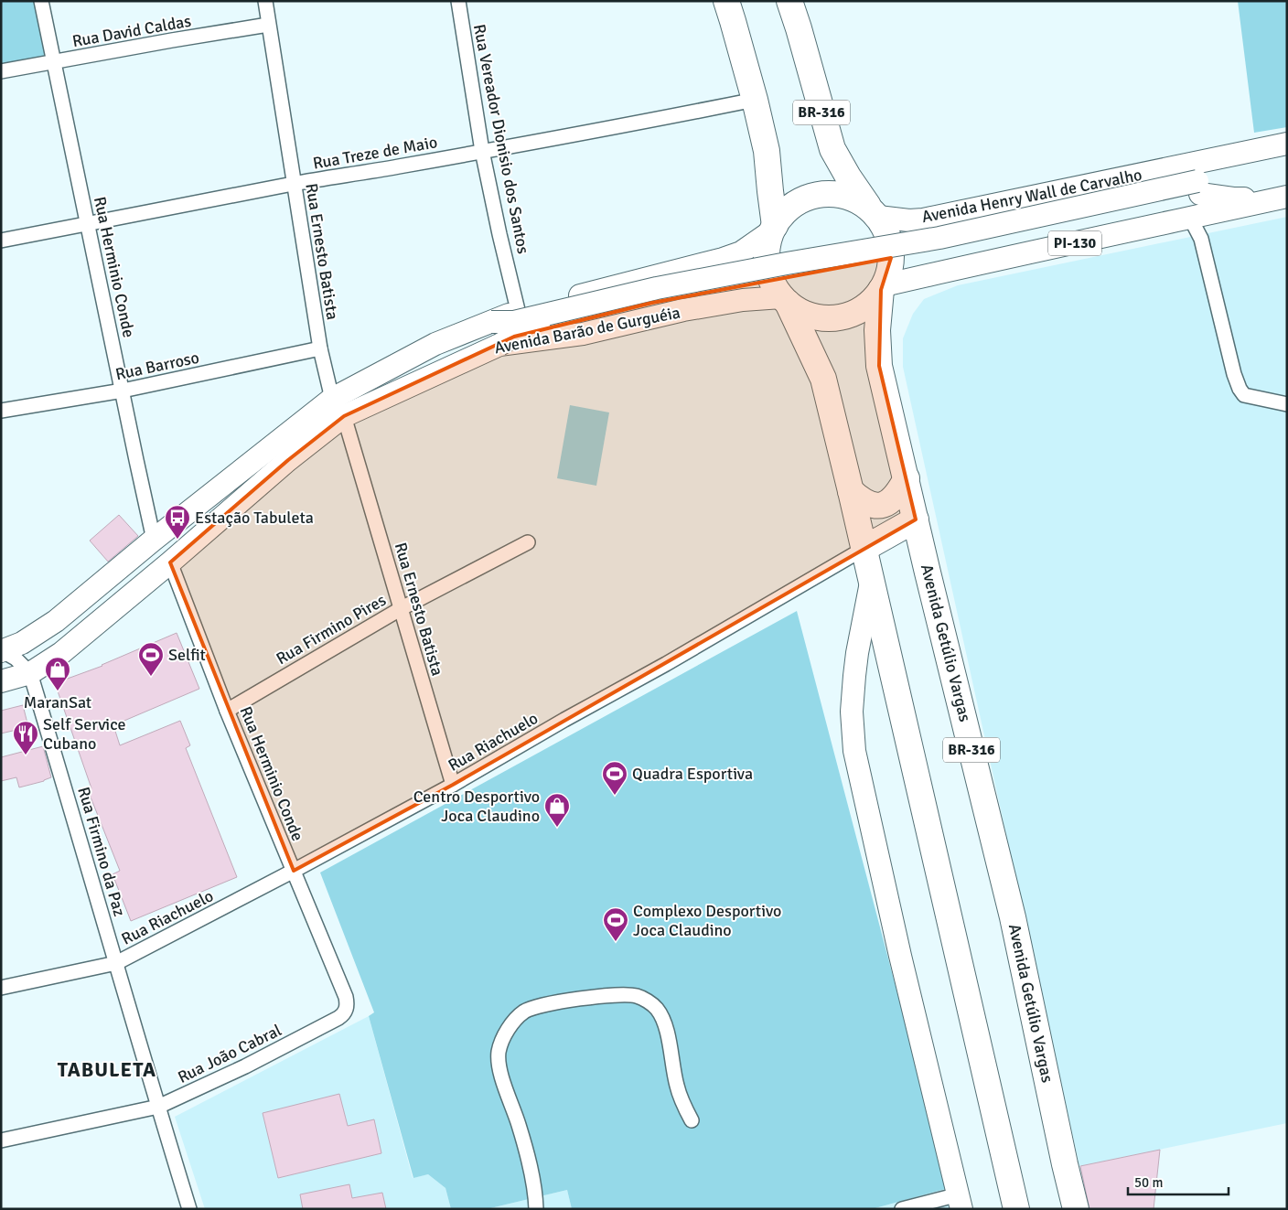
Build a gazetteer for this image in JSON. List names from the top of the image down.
{
  "streets": {
    "highway": ["BR-316", "Avenida Getúlio Vargas"],
    "main road": ["Avenida Henry Wall de Carvalho", "PI-130", "Avenida Barão de Gurguéia"],
    "street": [
      "Rua David Caldas",
      "Rua Vereador Dionisio dos Santos",
      "Rua Treze de Maio",
      "Rua Ernesto Batista",
      "Rua Herminio Conde",
      "Rua Barroso",
      "Rua Firmino Pires",
      "Rua Riachuelo",
      "Rua Firmino da Paz",
      "Rua João Cabral"
    ]
  },
  "crossings": [
    ["Rua David Caldas", "Rua Ernesto Batista"],
    ["Rua David Caldas", "Rua Herminio Conde"],
    ["BR-316", "Avenida Henry Wall de Carvalho"],
    ["BR-316", "PI-130"],
    ["BR-316", "Avenida Barão de Gurguéia"],
    ["BR-316", "Avenida Getúlio Vargas"],
    ["Rua Vereador Dionisio dos Santos", "Rua Treze de Maio"],
    ["Rua Vereador Dionisio dos Santos", "Avenida Barão de Gurguéia"],
    ["Rua Treze de Maio", "Rua Ernesto Batista"],
    ["Rua Treze de Maio", "Rua Herminio Conde"],
    ["Avenida Henry Wall de Carvalho", "PI-130"],
    ["Avenida Henry Wall de Carvalho", "Avenida Barão de Gurguéia"],
    ["Avenida Henry Wall de Carvalho", "Avenida Getúlio Vargas"],
    ["PI-130", "Avenida Barão de Gurguéia"],
    ["PI-130", "Avenida Getúlio Vargas"],
    ["Rua Ernesto Batista", "Avenida Barão de Gurguéia"],
    ["Rua Ernesto Batista", "Rua Barroso"],
    ["Rua Ernesto Batista", "Rua Firmino Pires"],
    ["Rua Ernesto Batista", "Rua Riachuelo"],
    ["Rua Herminio Conde", "Avenida Barão de Gurguéia"],
    ["Rua Herminio Conde", "Rua Barroso"],
    ["Rua Herminio Conde", "Rua Firmino Pires"],
    ["Rua Herminio Conde", "Rua Riachuelo"],
    ["Rua Herminio Conde", "Rua João Cabral"],
    ["Avenida Barão de Gurguéia", "Avenida Getúlio Vargas"],
    ["Avenida Barão de Gurguéia", "Rua Firmino da Paz"],
    ["Rua Riachuelo", "Rua Firmino da Paz"],
    ["Rua Firmino da Paz", "Rua João Cabral"]
  ],
  "districts": ["TABULETA"],
  "places": {
    "bus stop": ["Estação Tabuleta"],
    "sports": ["Selfit", "Quadra Esportiva", "Complexo Desportivo Joca Claudino"],
    "shop": ["MaranSat", "Centro Desportivo Joca Claudino"],
    "restaurant": ["Self Service Cubano"]
  },
  "scale_bar": "50 m"
}
